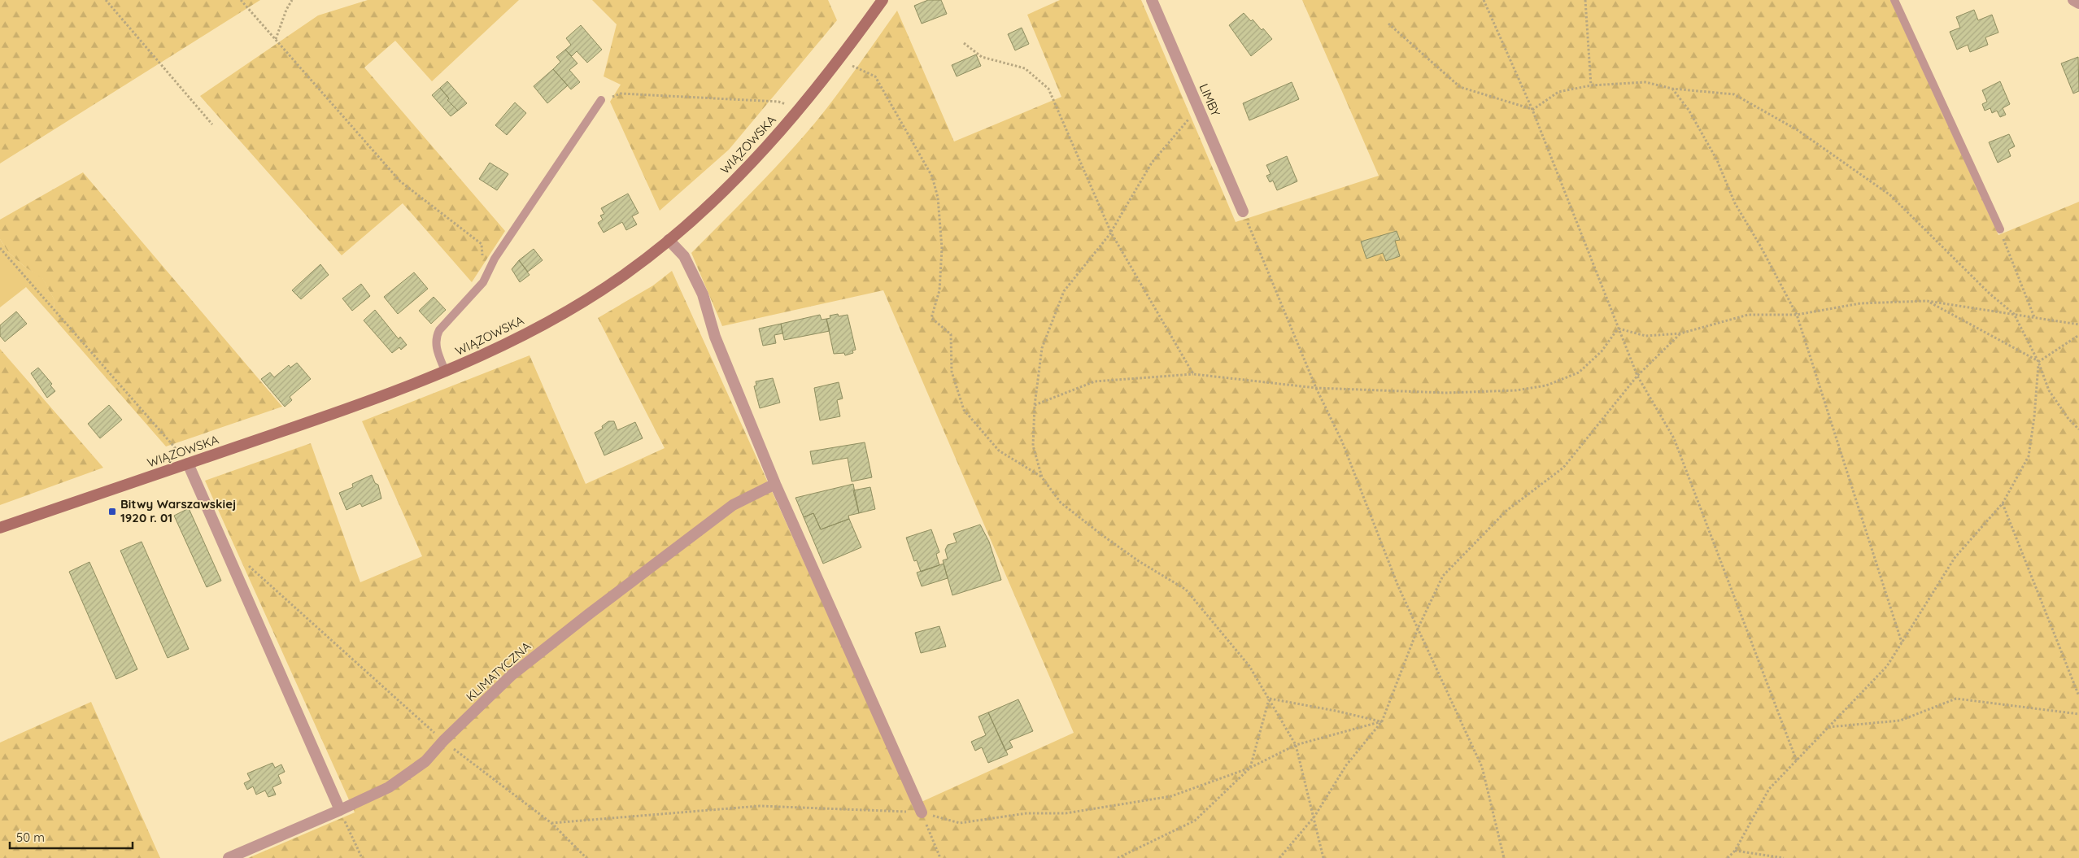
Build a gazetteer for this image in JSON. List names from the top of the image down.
{
  "streets": {
    "main road": ["WIĄZOWSKA"],
    "street": ["LIMBY", "KLIMATYCZNA"]
  },
  "places": {
    "transit": ["Bitwy Warszawskiej 1920 r. 01"]
  },
  "scale_bar": "50 m"
}
